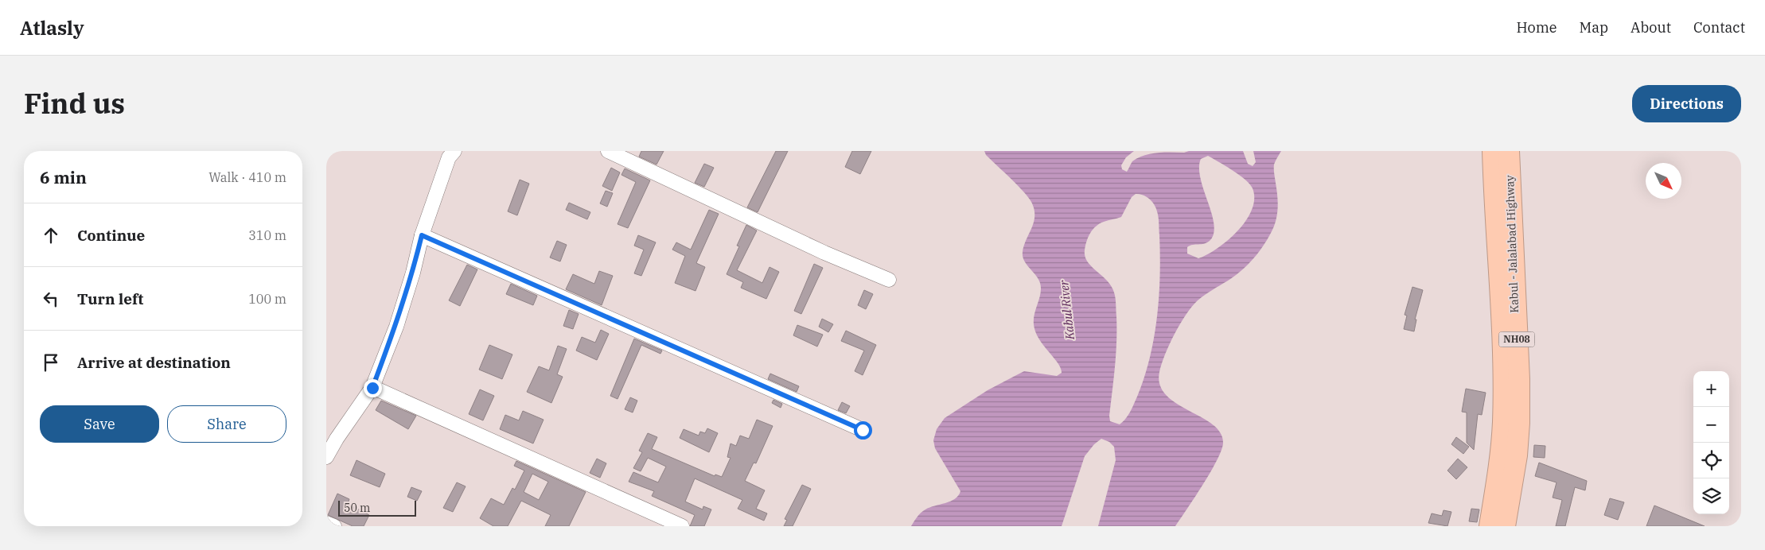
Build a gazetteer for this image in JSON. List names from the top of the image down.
{
  "streets": {
    "highway": ["Kabul - Jalalabad Highway", "NH08"]
  },
  "water": ["Kabul River"],
  "scale_bar": "50 m",
  "north": "bottom right",
  "page": {
    "header": "Atlasly",
    "nav": [
      "Home",
      "Map",
      "About",
      "Contact"
    ],
    "title": "Find us",
    "buttons": [
      "Directions",
      ["Save", "Share"]
    ],
    "heading": ["6 min", "Walk · 410 m"],
    "list": [
      ["Continue", "310 m"],
      ["Turn left", "100 m"],
      "Arrive at destination"
    ],
    "map_buttons": ["+", "−"],
    "scale": "50 m"
  }
}
